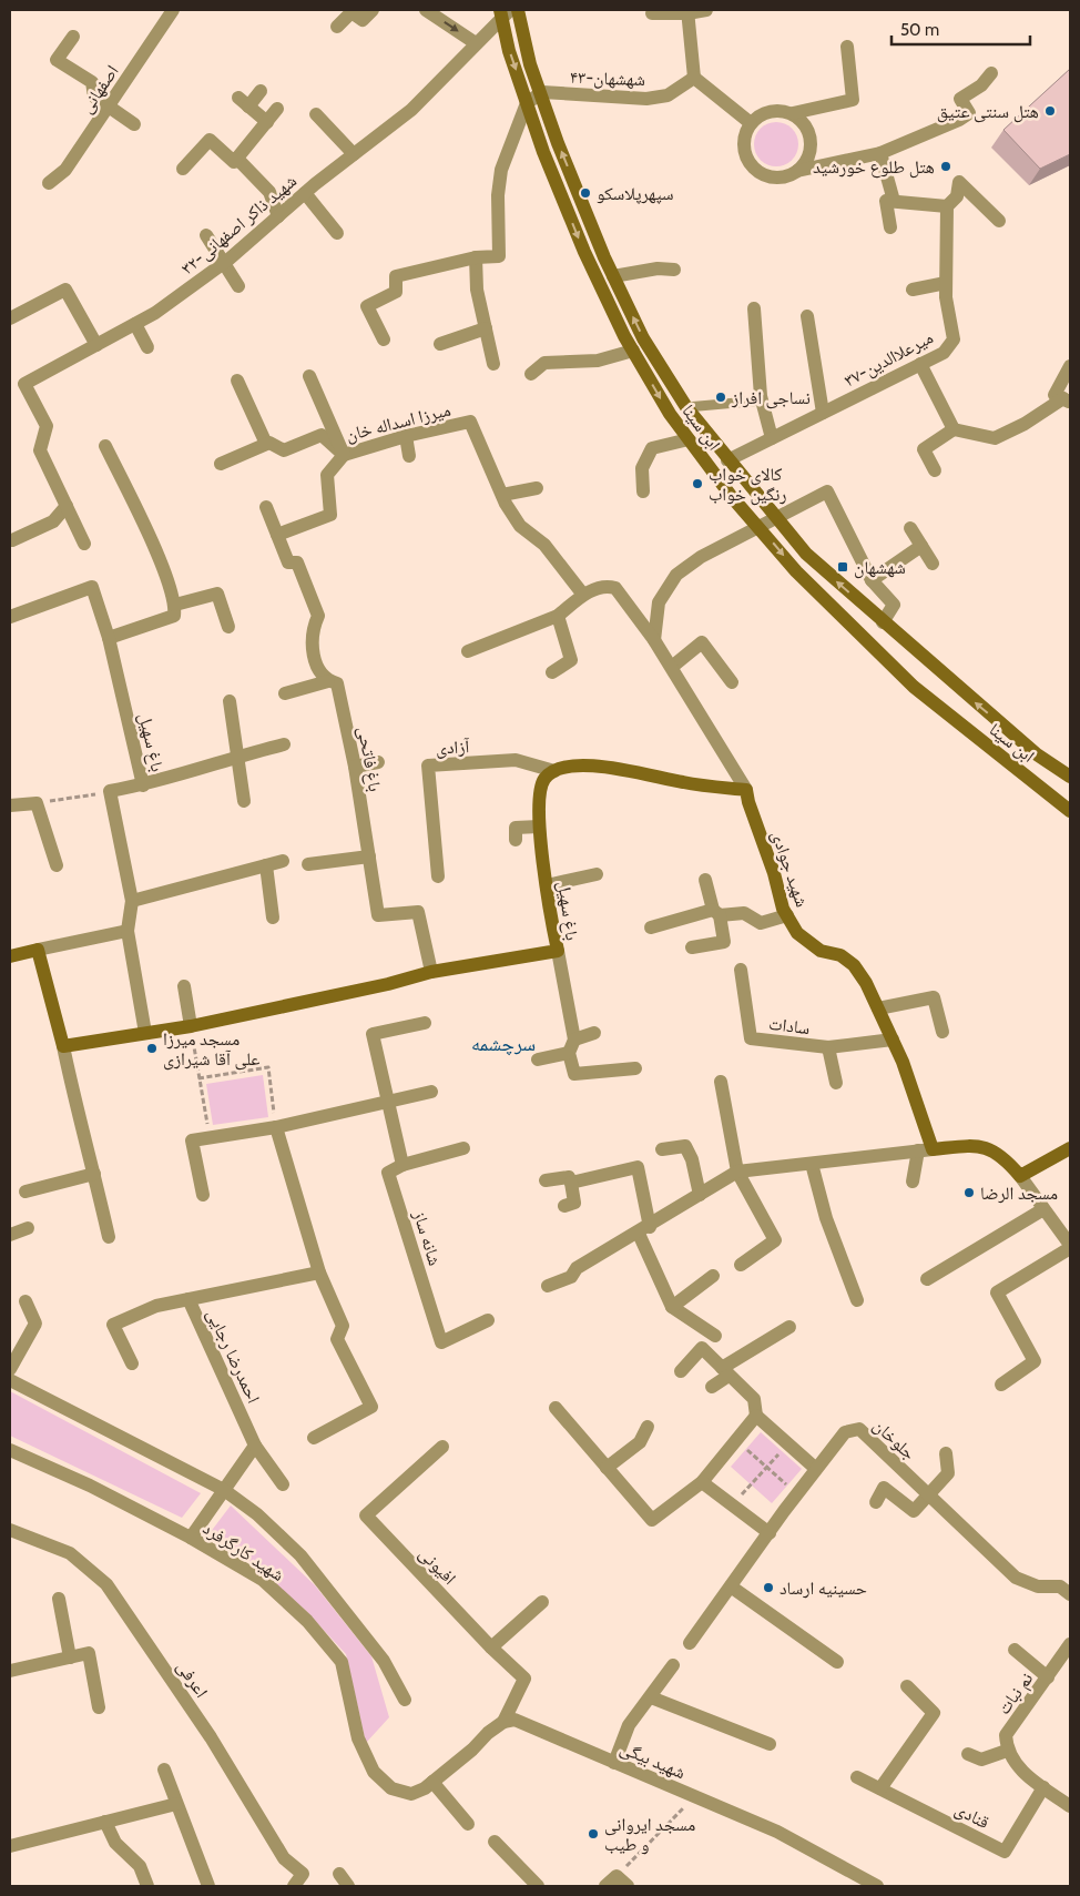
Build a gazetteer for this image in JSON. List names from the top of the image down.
{
  "streets": {
    "main road": ["ابن سینا", "باغ سهیل", "شهید جوادی"],
    "street": [
      "۴۳-شهشهان",
      "اصفهانی",
      "۳۲-شهید ذاکر اصفهانی",
      "۳۷-میرعلاالدین",
      "میرزا اسداله خان",
      "آزادی",
      "باغ فاتحی",
      "سادات",
      "شانه ساز",
      "احمدرضا رجایی",
      "جلوخان",
      "شهید کارگرفرد",
      "افیونی",
      "اعرفی",
      "نم نبات",
      "شهید بیگی",
      "قنادی"
    ]
  },
  "crossings": [
    ["۴۳-شهشهان", "ابن سینا"],
    ["۳۲-شهید ذاکر اصفهانی", "ابن سینا"],
    ["۳۷-میرعلاالدین", "ابن سینا"],
    ["باغ سهیل", "آزادی"],
    ["باغ سهیل", "باغ فاتحی"],
    ["شهید جوادی", "سادات"],
    ["افیونی", "شهید بیگی"]
  ],
  "districts": ["سرچشمه"],
  "places": {
    "other": [
      "هتل سنتی عتیق",
      "هتل طلوع خورشید",
      "سپهرپلاسکو",
      "نساجی افراز",
      "کالای خواب رنگین خواب",
      "مسجد میرزا علی آقا شیرازی",
      "مسجد الرضا",
      "حسینیه ارساد",
      "مسجد ایروانی و طیب"
    ],
    "transit": ["شهشهان"]
  },
  "scale_bar": "50 m"
}
